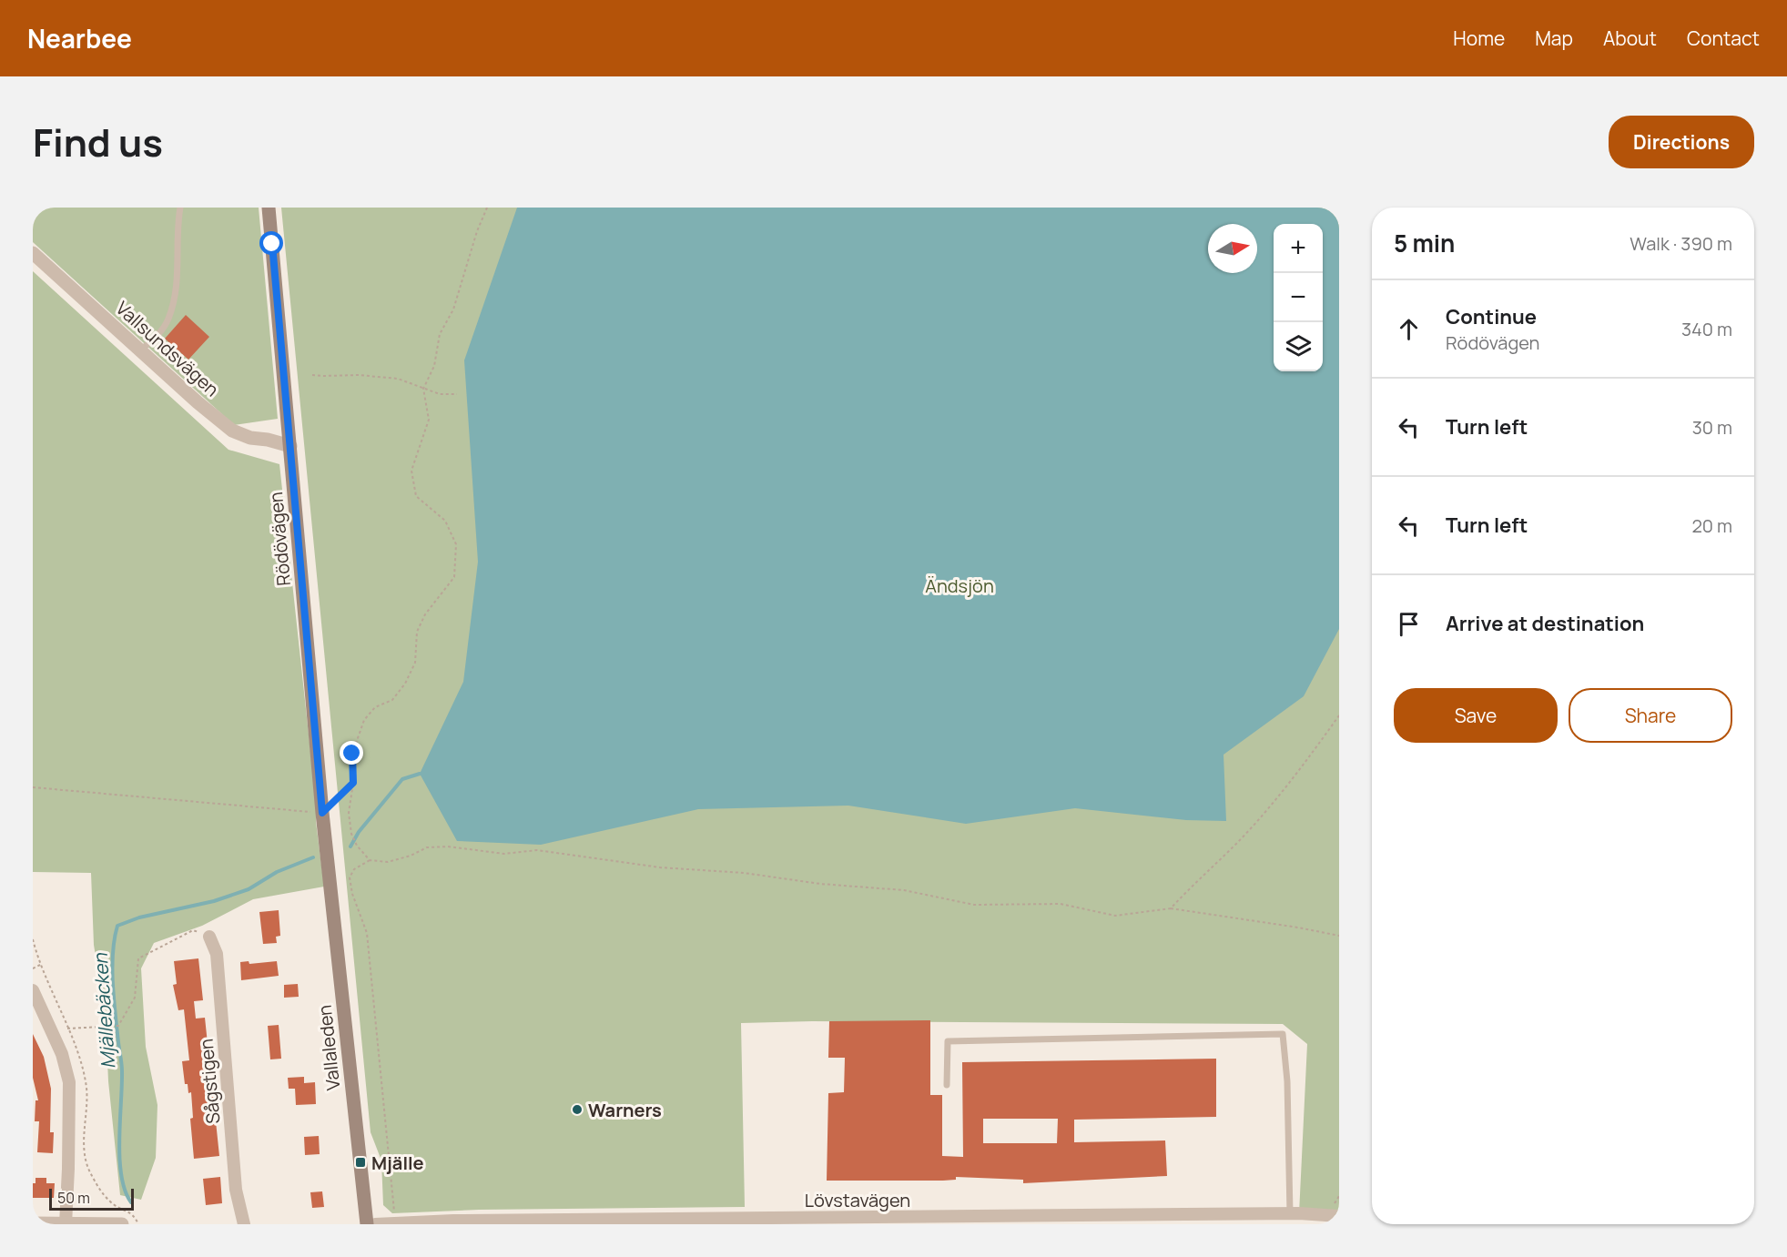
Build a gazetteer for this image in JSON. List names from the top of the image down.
{
  "streets": {
    "main road": ["Rödövägen", "Vallaleden"],
    "street": ["Vallsundsvägen", "Sågstigen", "Lövstavägen"]
  },
  "crossings": [
    ["Vallsundsvägen", "Rödövägen"],
    ["Rödövägen", "Vallaleden"]
  ],
  "water": ["Mjällebäcken"],
  "parks": ["Ändsjön"],
  "places": {
    "other": ["Warners"],
    "transit": ["Mjälle"]
  },
  "scale_bar": "50 m",
  "north": "right",
  "page": {
    "header": "Nearbee",
    "nav": [
      "Home",
      "Map",
      "About",
      "Contact"
    ],
    "title": "Find us",
    "buttons": [
      "Directions",
      ["Save", "Share"]
    ],
    "heading": ["5 min", "Walk · 390 m"],
    "map_buttons": ["+", "−"],
    "list": [
      ["Continue", "Rödövägen", "340 m"],
      ["Turn left", "30 m"],
      ["Turn left", "20 m"],
      "Arrive at destination"
    ],
    "scale": "50 m"
  }
}
